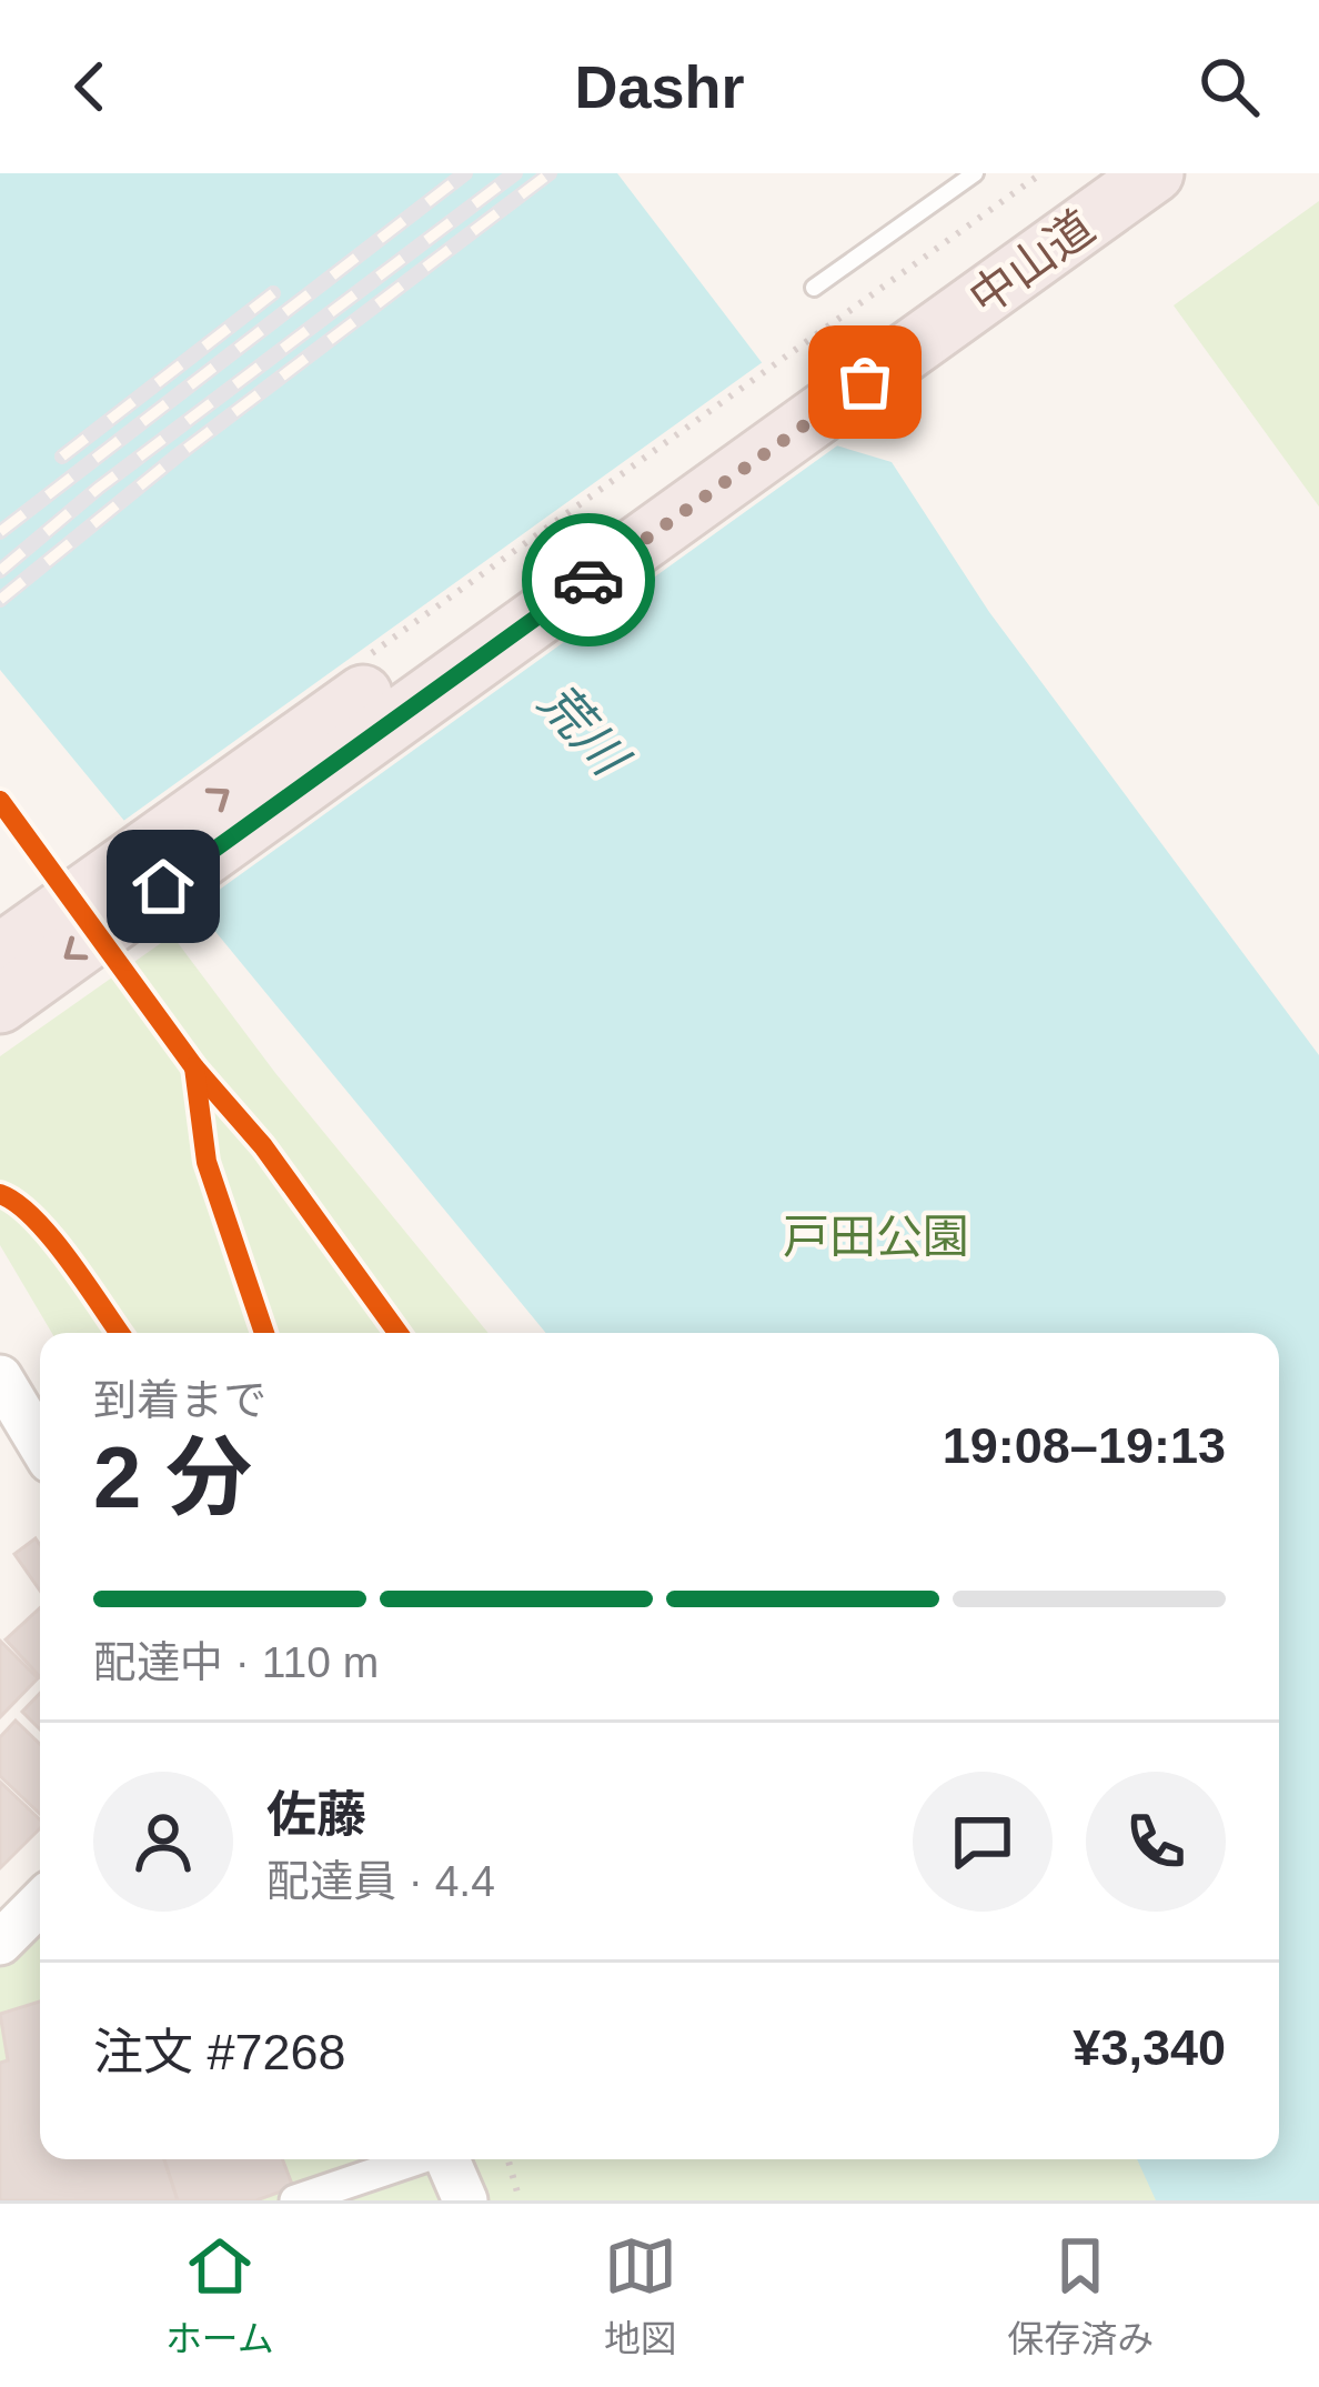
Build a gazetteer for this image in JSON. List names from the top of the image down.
{
  "streets": {
    "highway": ["中山道"]
  },
  "water": ["荒川"],
  "parks": ["戸田公園"],
  "page": {
    "header": "Dashr",
    "heading": ["2 分", "到着まで", "19:08–19:13"],
    "panel": [
      "佐藤",
      "配達員 · 4.4",
      "注文 #7268",
      "¥3,340"
    ],
    "bar": "配達中 · 110 m",
    "tabs": ["ホーム", "地図", "保存済み"]
  }
}
